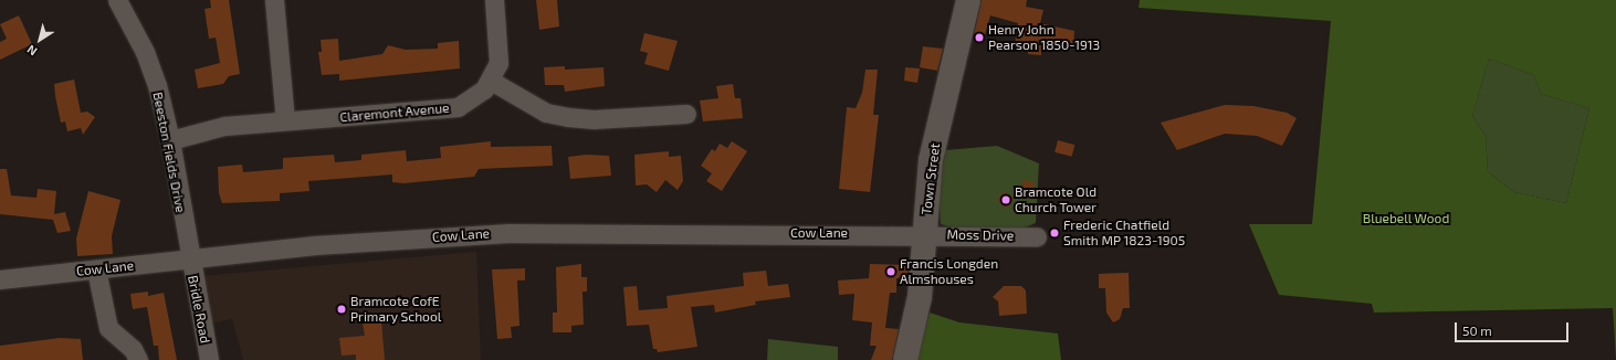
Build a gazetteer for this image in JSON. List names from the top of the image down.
{
  "streets": {
    "street": [
      "Claremont Avenue",
      "Beeston Fields Drive",
      "Town Street",
      "Cow Lane",
      "Moss Drive",
      "Bridle Road"
    ]
  },
  "crossings": [
    ["Claremont Avenue", "Beeston Fields Drive"],
    ["Beeston Fields Drive", "Cow Lane"],
    ["Beeston Fields Drive", "Bridle Road"],
    ["Town Street", "Cow Lane"],
    ["Town Street", "Moss Drive"],
    ["Cow Lane", "Moss Drive"],
    ["Cow Lane", "Bridle Road"]
  ],
  "parks": ["Bluebell Wood"],
  "places": [
    "Henry John Pearson 1850-1913",
    "Bramcote Old Church Tower",
    "Frederic Chatfield Smith MP 1823-1905",
    "Francis Longden Almshouses",
    "Bramcote CofE Primary School"
  ],
  "scale_bar": "50 m",
  "north": "bottom left"
}
